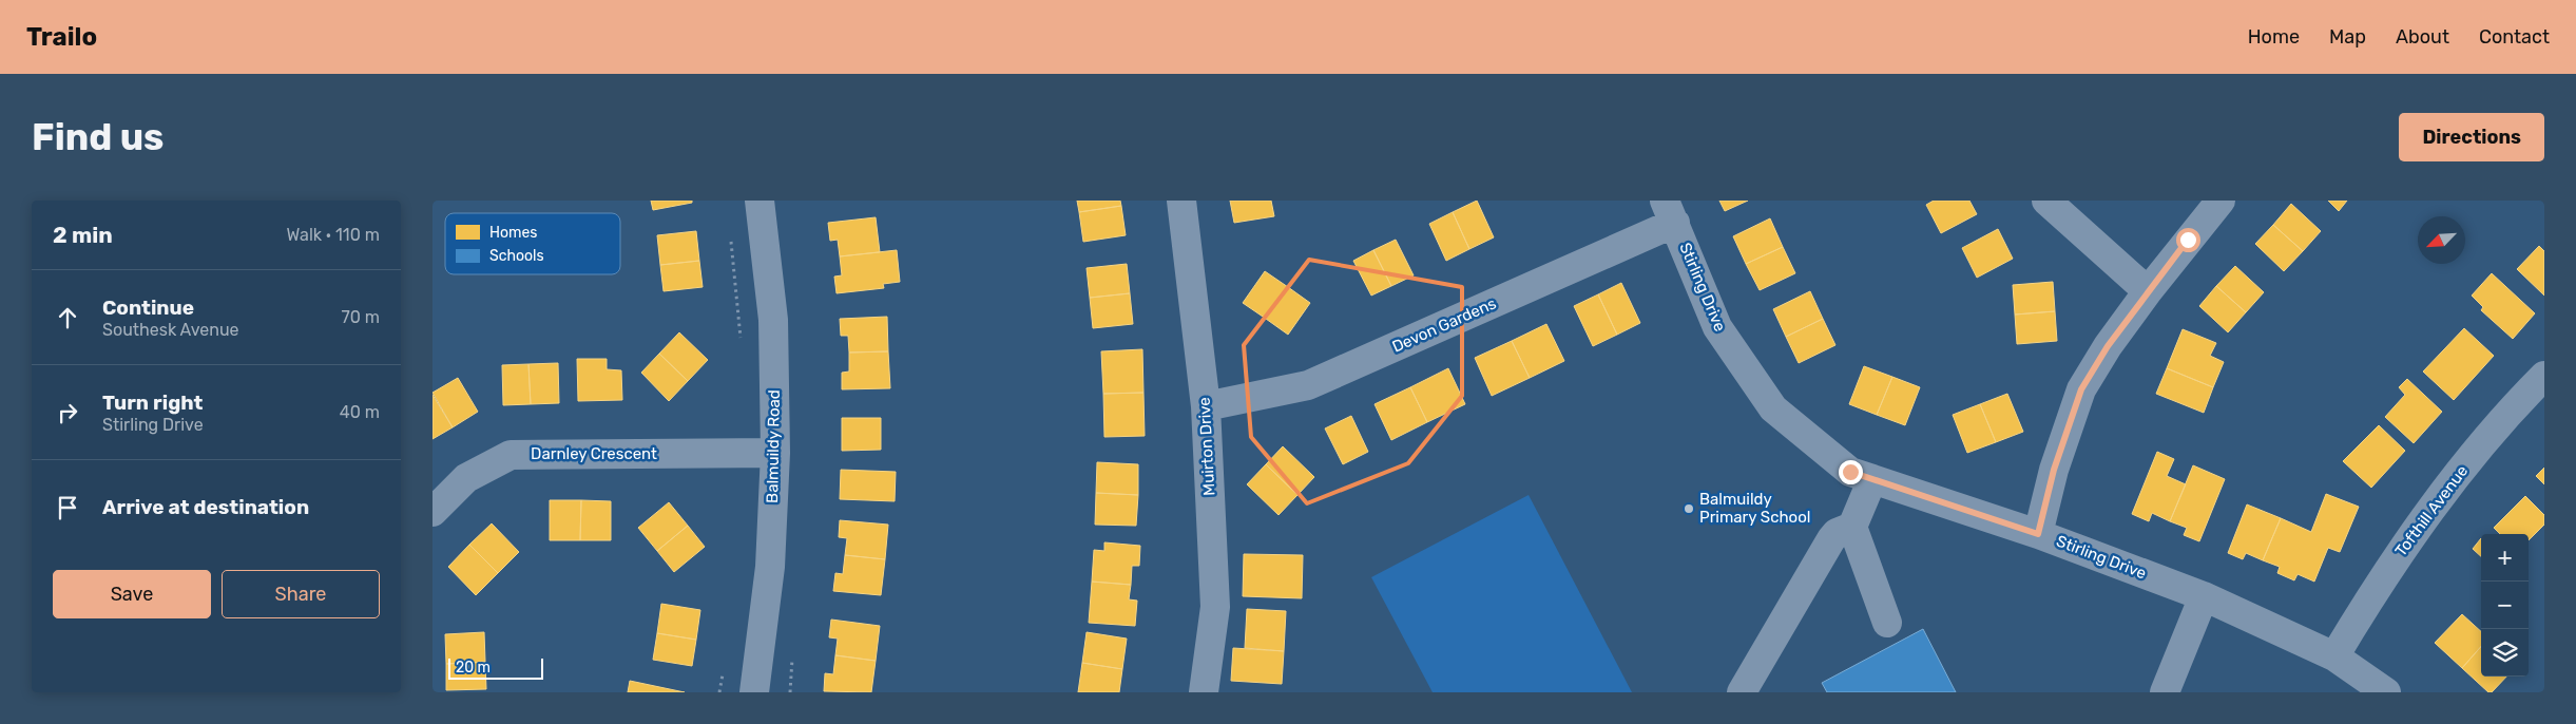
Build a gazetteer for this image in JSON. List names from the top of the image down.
{
  "streets": {
    "street": [
      "Stirling Drive",
      "Devon Gardens",
      "Balmuildy Road",
      "Muirton Drive",
      "Darnley Crescent",
      "Tofthill Avenue"
    ]
  },
  "crossings": [
    ["Stirling Drive", "Devon Gardens"],
    ["Stirling Drive", "Tofthill Avenue"],
    ["Devon Gardens", "Muirton Drive"],
    ["Balmuildy Road", "Darnley Crescent"]
  ],
  "places": ["Balmuildy Primary School"],
  "legend": ["Homes", "Schools"],
  "scale_bar": "20 m",
  "north": "bottom left",
  "page": {
    "header": "Trailo",
    "nav": [
      "Home",
      "Map",
      "About",
      "Contact"
    ],
    "buttons": [
      "Directions",
      ["Save", "Share"]
    ],
    "title": "Find us",
    "heading": ["2 min", "Walk · 110 m"],
    "list": [
      ["Continue", "Southesk Avenue", "70 m"],
      ["Turn right", "Stirling Drive", "40 m"],
      "Arrive at destination"
    ],
    "map_buttons": ["+", "−"],
    "scale": "20 m"
  }
}
